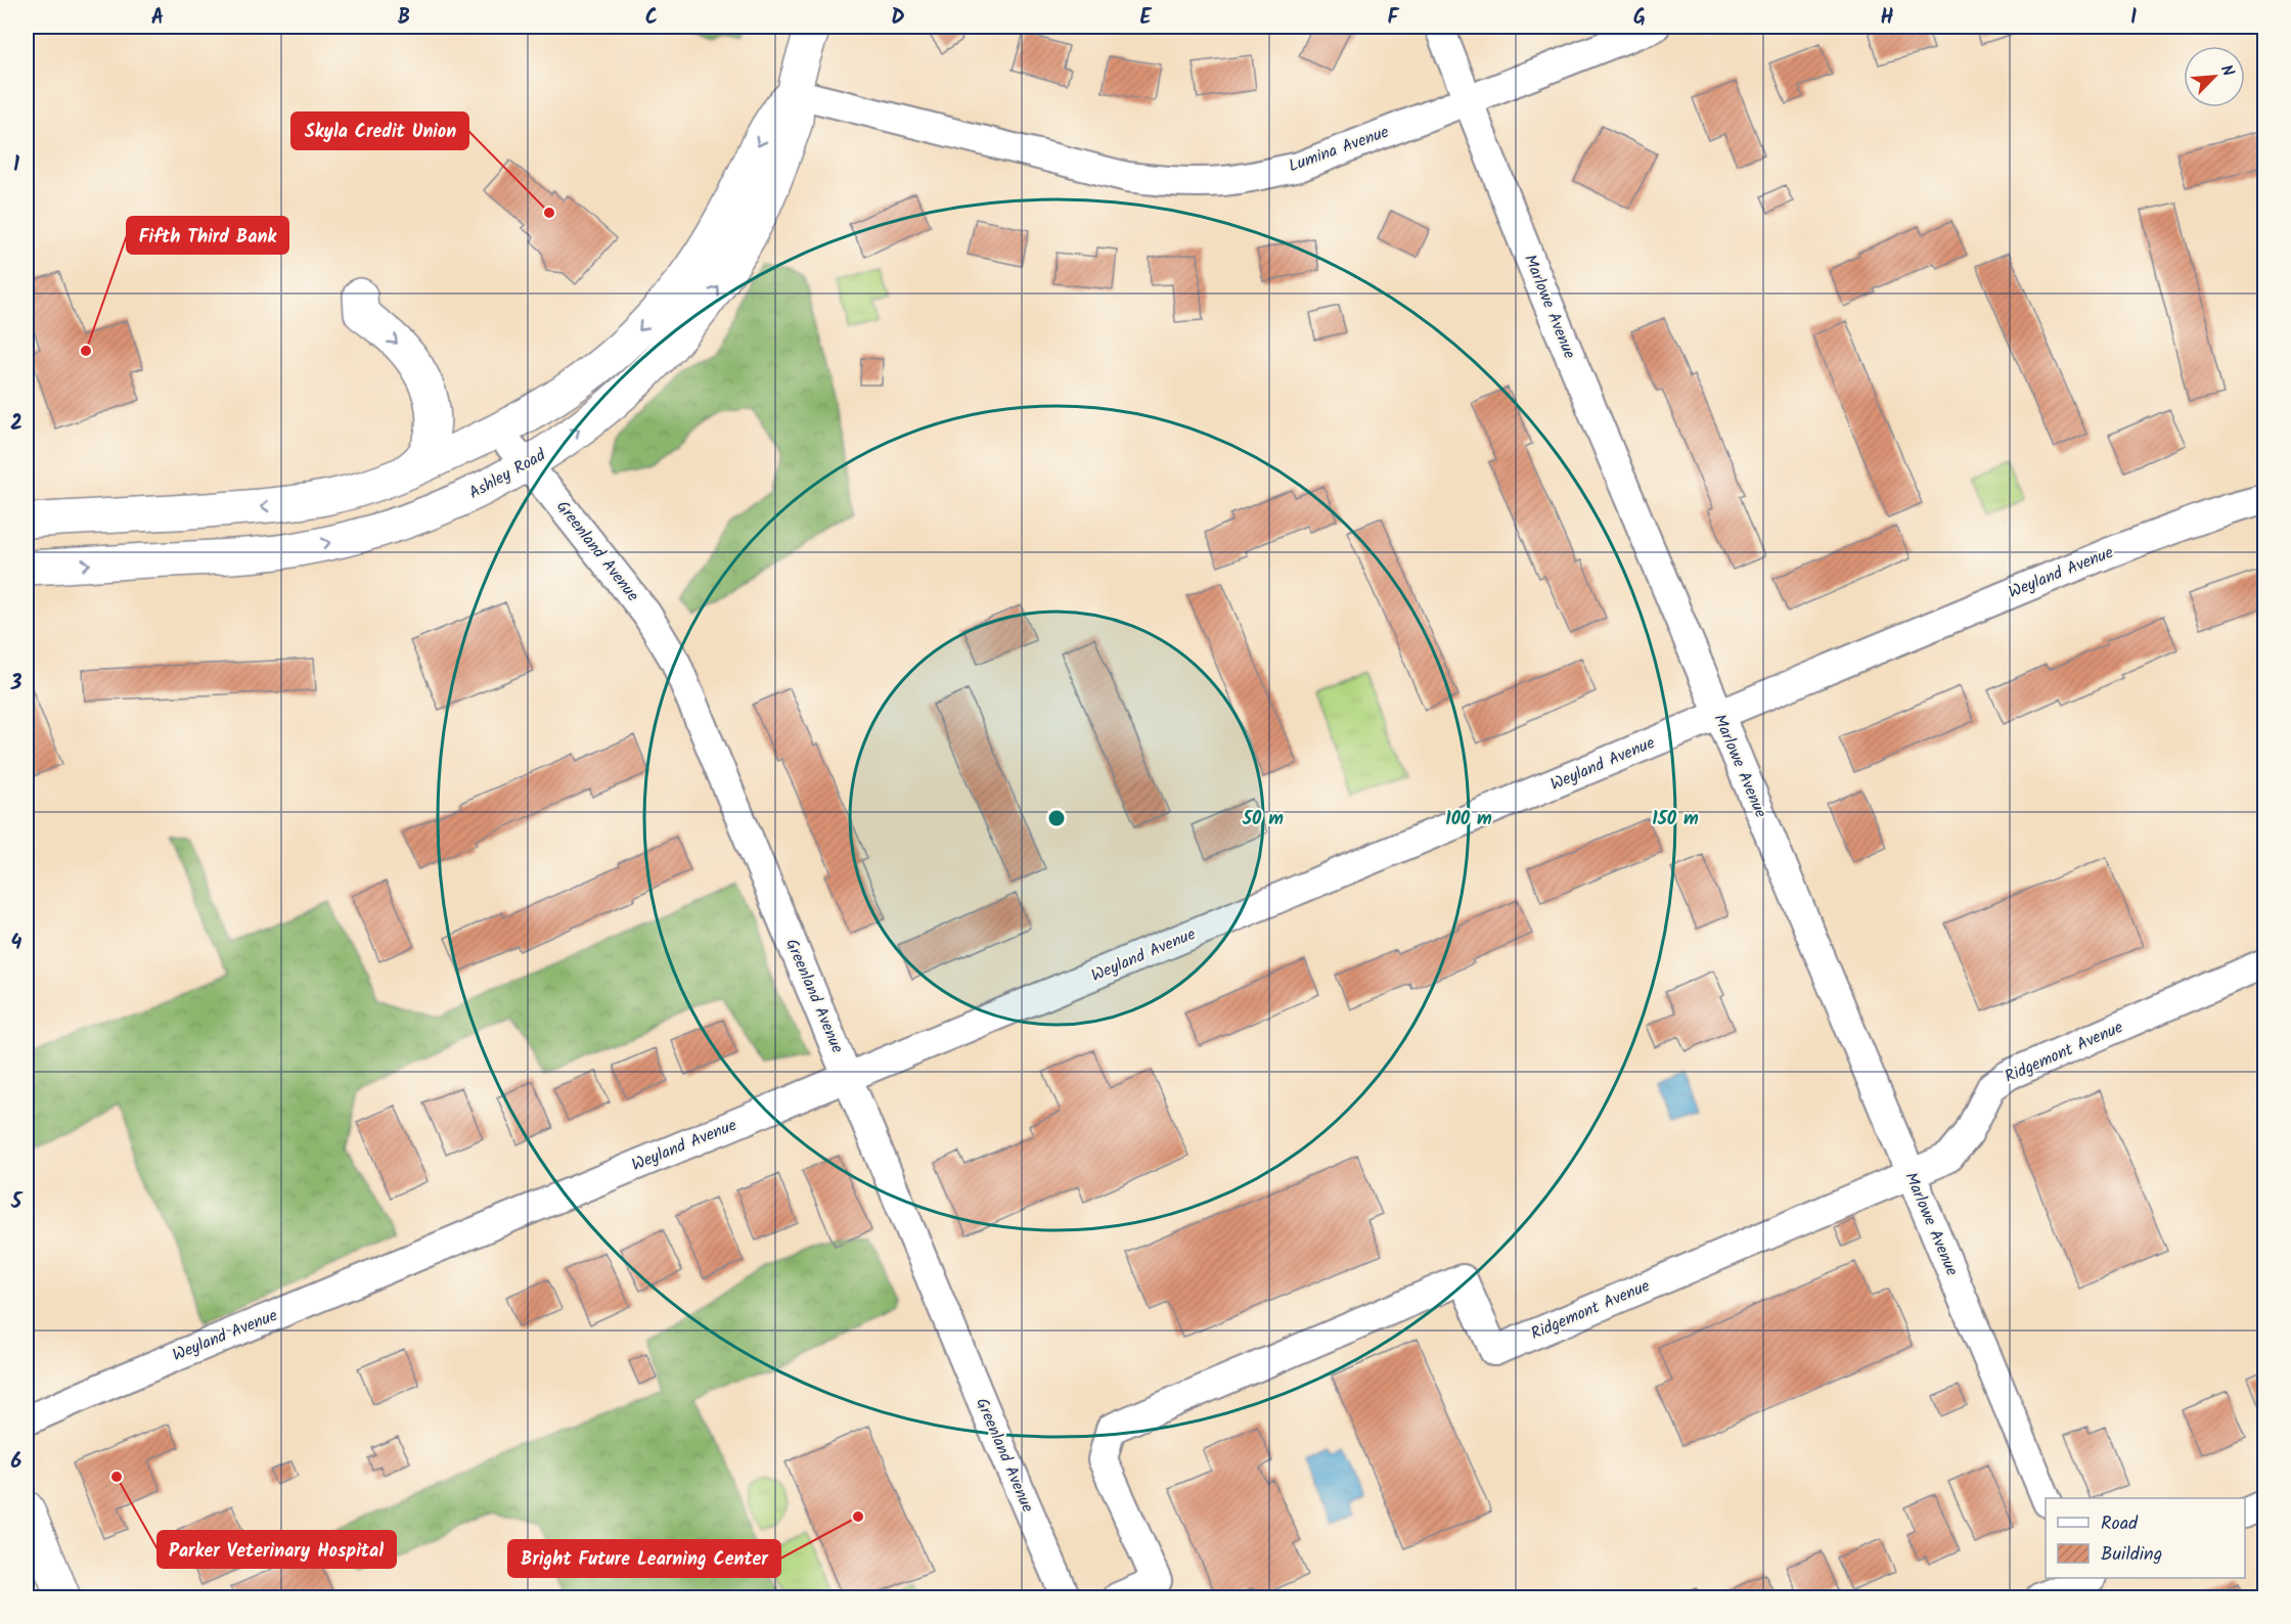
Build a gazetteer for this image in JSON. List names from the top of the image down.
{
  "streets": {
    "street": [
      "Lumina Avenue",
      "Marlowe Avenue",
      "Ashley Road",
      "Greenland Avenue",
      "Weyland Avenue",
      "Ridgemont Avenue"
    ]
  },
  "crossings": [
    ["Lumina Avenue", "Marlowe Avenue"],
    ["Lumina Avenue", "Ashley Road"],
    ["Marlowe Avenue", "Weyland Avenue"],
    ["Marlowe Avenue", "Ridgemont Avenue"],
    ["Ashley Road", "Greenland Avenue"],
    ["Greenland Avenue", "Weyland Avenue"]
  ],
  "places": [
    "Skyla Credit Union",
    "Fifth Third Bank",
    "Parker Veterinary Hospital",
    "Bright Future Learning Center"
  ],
  "legend": ["Road", "Building"],
  "north": "top right",
  "grid": {
    "columns": [
      "A",
      "B",
      "C",
      "D",
      "E",
      "F",
      "G",
      "H",
      "I"
    ],
    "rows": [
      "1",
      "2",
      "3",
      "4",
      "5",
      "6"
    ]
  },
  "rings": ["50 m", "100 m", "150 m"]
}
